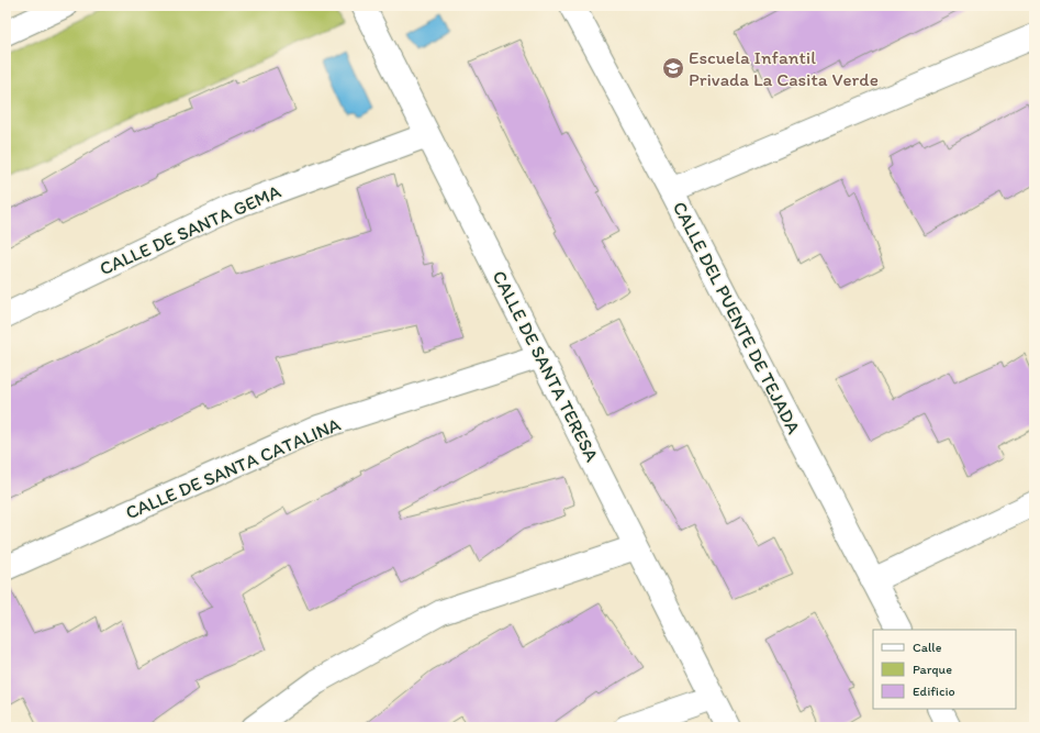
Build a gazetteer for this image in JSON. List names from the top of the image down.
{
  "streets": {
    "street": [
      "CALLE DE SANTA GEMA",
      "CALLE DEL PUENTE DE TEJADA",
      "CALLE DE SANTA TERESA",
      "CALLE DE SANTA CATALINA"
    ]
  },
  "crossings": [
    ["CALLE DE SANTA GEMA", "CALLE DE SANTA TERESA"],
    ["CALLE DE SANTA TERESA", "CALLE DE SANTA CATALINA"]
  ],
  "places": {
    "school or university": ["Escuela Infantil Privada La Casita Verde"]
  },
  "legend": ["Calle", "Parque", "Edificio"]
}
